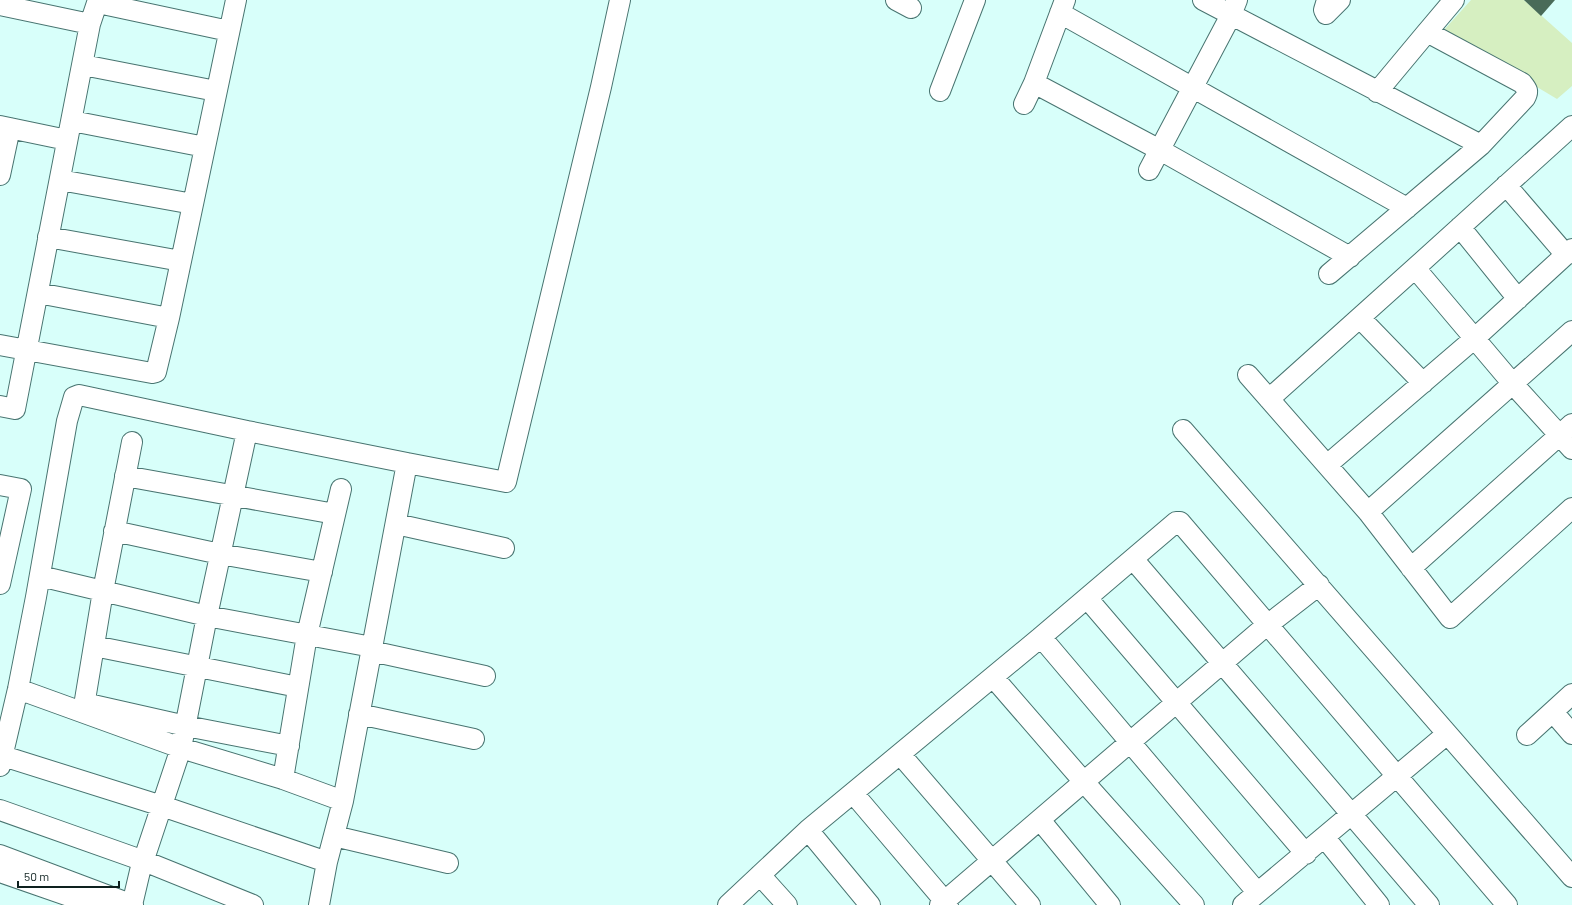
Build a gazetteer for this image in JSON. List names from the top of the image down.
{
  "scale_bar": "50 m"
}
